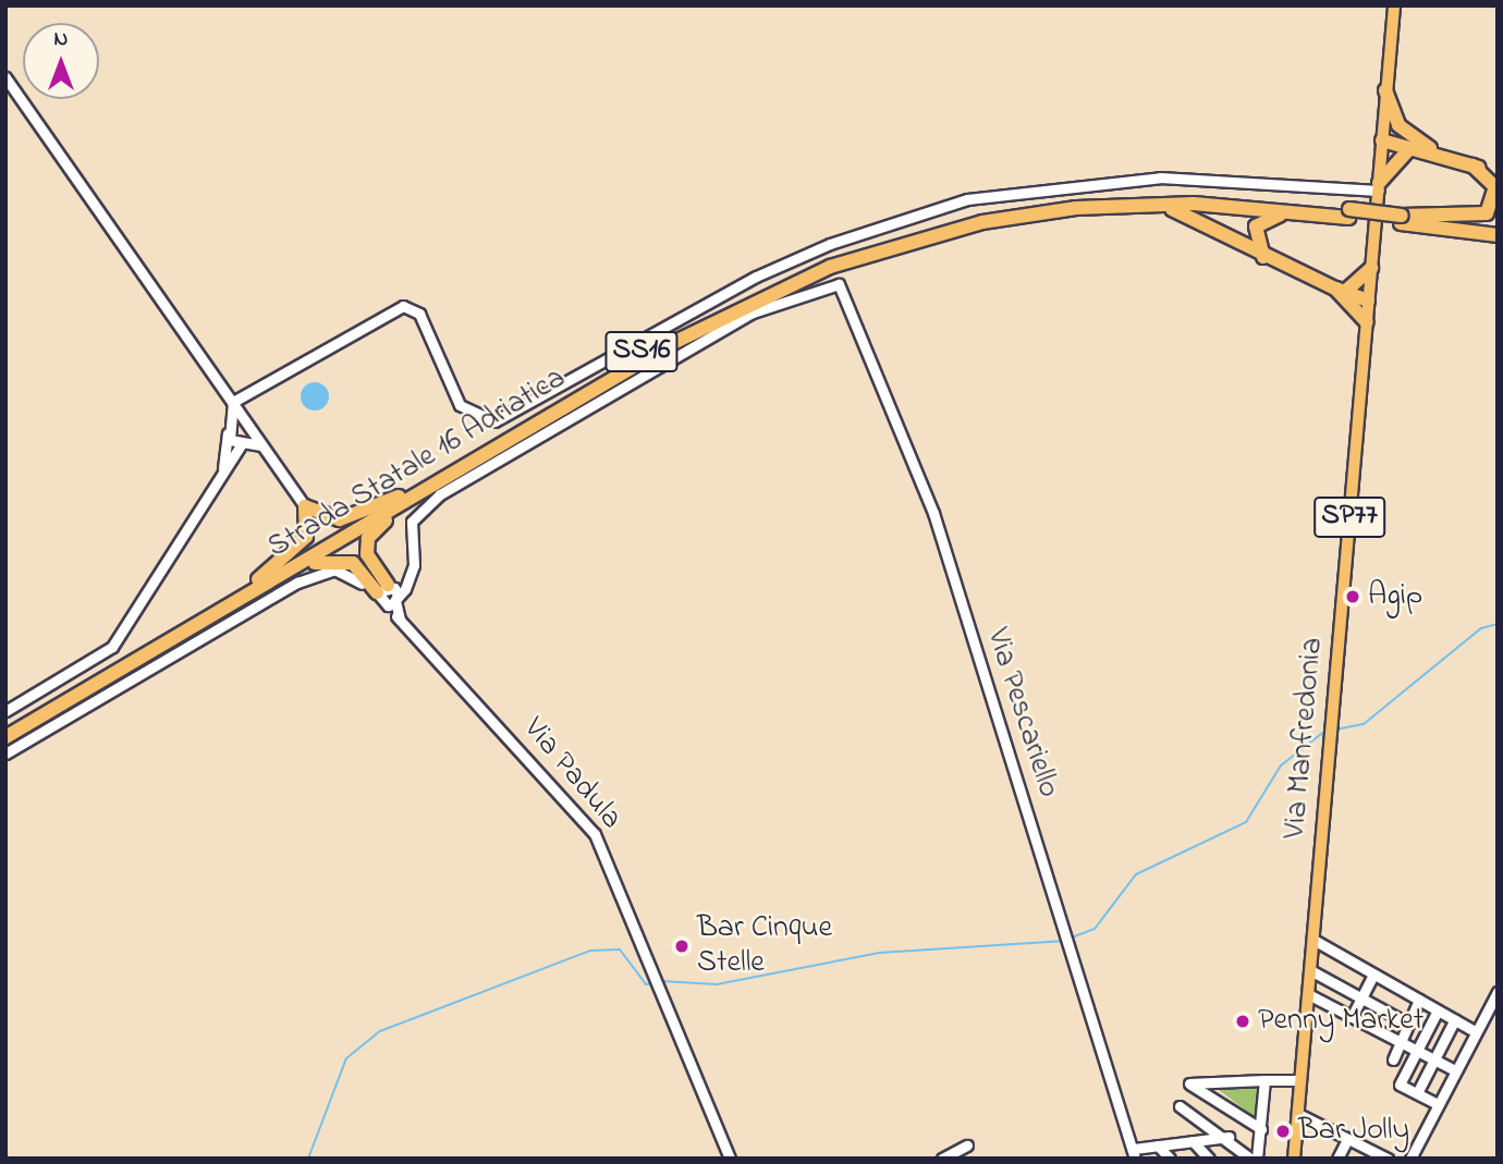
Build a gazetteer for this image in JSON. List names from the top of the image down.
{
  "streets": {
    "highway": ["SS16", "Strada Statale 16 Adriatica"],
    "main road": ["SP77", "Via Manfredonia"],
    "street": ["Via Pescariello", "Via Padula"]
  },
  "crossings": [
    ["SP77", "Via Manfredonia"]
  ],
  "places": [
    "Agip",
    "Bar Cinque Stelle",
    "Penny Market",
    "Bar Jolly"
  ],
  "north": "top"
}
